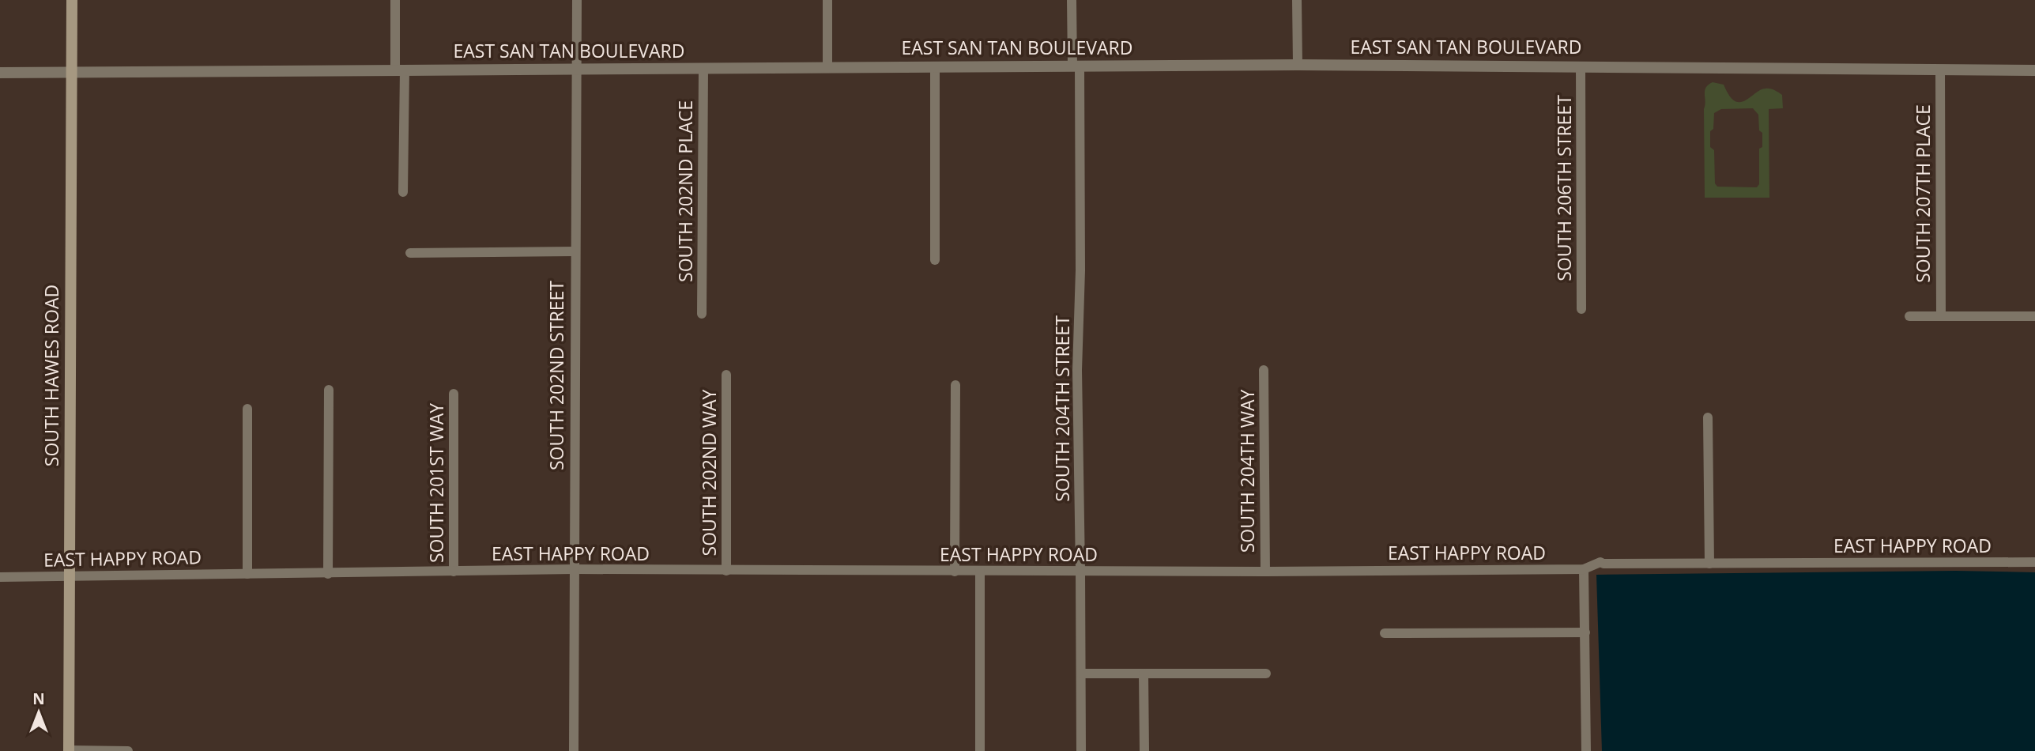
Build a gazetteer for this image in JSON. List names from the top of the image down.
{
  "streets": {
    "main road": ["SOUTH HAWES ROAD"],
    "street": [
      "EAST SAN TAN BOULEVARD",
      "SOUTH 206TH STREET",
      "SOUTH 202ND PLACE",
      "SOUTH 207TH PLACE",
      "SOUTH 202ND STREET",
      "SOUTH 204TH STREET",
      "SOUTH 204TH WAY",
      "SOUTH 202ND WAY",
      "SOUTH 201ST WAY",
      "EAST HAPPY ROAD"
    ]
  },
  "crossings": [
    ["EAST SAN TAN BOULEVARD", "SOUTH 206TH STREET"],
    ["EAST SAN TAN BOULEVARD", "SOUTH 202ND PLACE"],
    ["EAST SAN TAN BOULEVARD", "SOUTH 207TH PLACE"],
    ["EAST SAN TAN BOULEVARD", "SOUTH HAWES ROAD"],
    ["EAST SAN TAN BOULEVARD", "SOUTH 202ND STREET"],
    ["EAST SAN TAN BOULEVARD", "SOUTH 204TH STREET"],
    ["SOUTH HAWES ROAD", "EAST HAPPY ROAD"],
    ["SOUTH 202ND STREET", "EAST HAPPY ROAD"],
    ["SOUTH 204TH STREET", "EAST HAPPY ROAD"],
    ["SOUTH 204TH WAY", "EAST HAPPY ROAD"],
    ["SOUTH 202ND WAY", "EAST HAPPY ROAD"],
    ["SOUTH 201ST WAY", "EAST HAPPY ROAD"]
  ],
  "north": "top"
}
